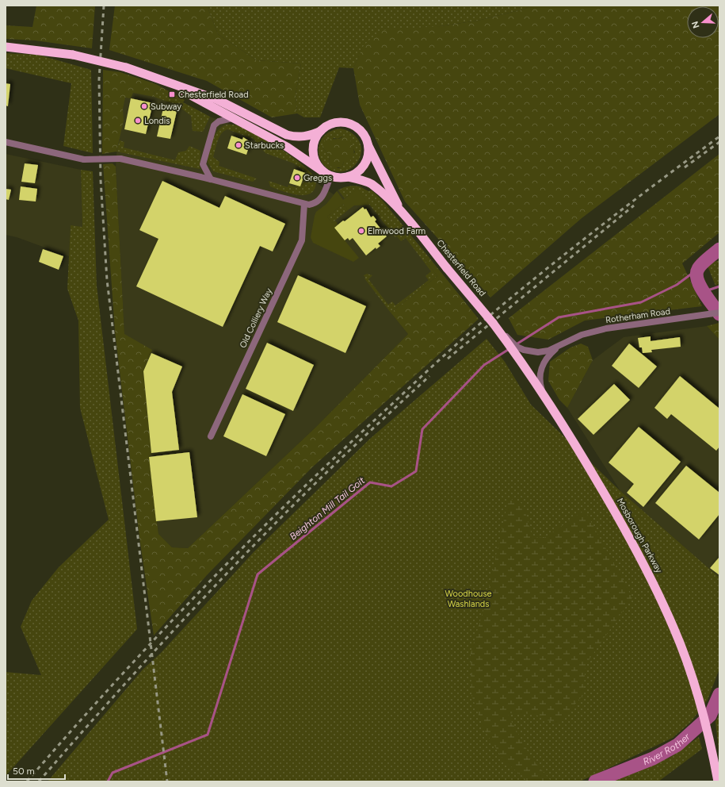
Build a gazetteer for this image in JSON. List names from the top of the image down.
{
  "streets": {
    "highway": ["Chesterfield Road", "Mosborough Parkway"],
    "street": ["Rotherham Road", "Old Colliery Way"]
  },
  "crossings": [
    ["Chesterfield Road", "Mosborough Parkway"]
  ],
  "water": ["Beighton Mill Tail Goit", "River Rother"],
  "parks": ["Woodhouse Washlands"],
  "places": {
    "transit": ["Chesterfield Road"],
    "other": [
      "Subway",
      "Londis",
      "Starbucks",
      "Greggs",
      "Elmwood Farm"
    ]
  },
  "scale_bar": "50 m",
  "north": "left"
}
